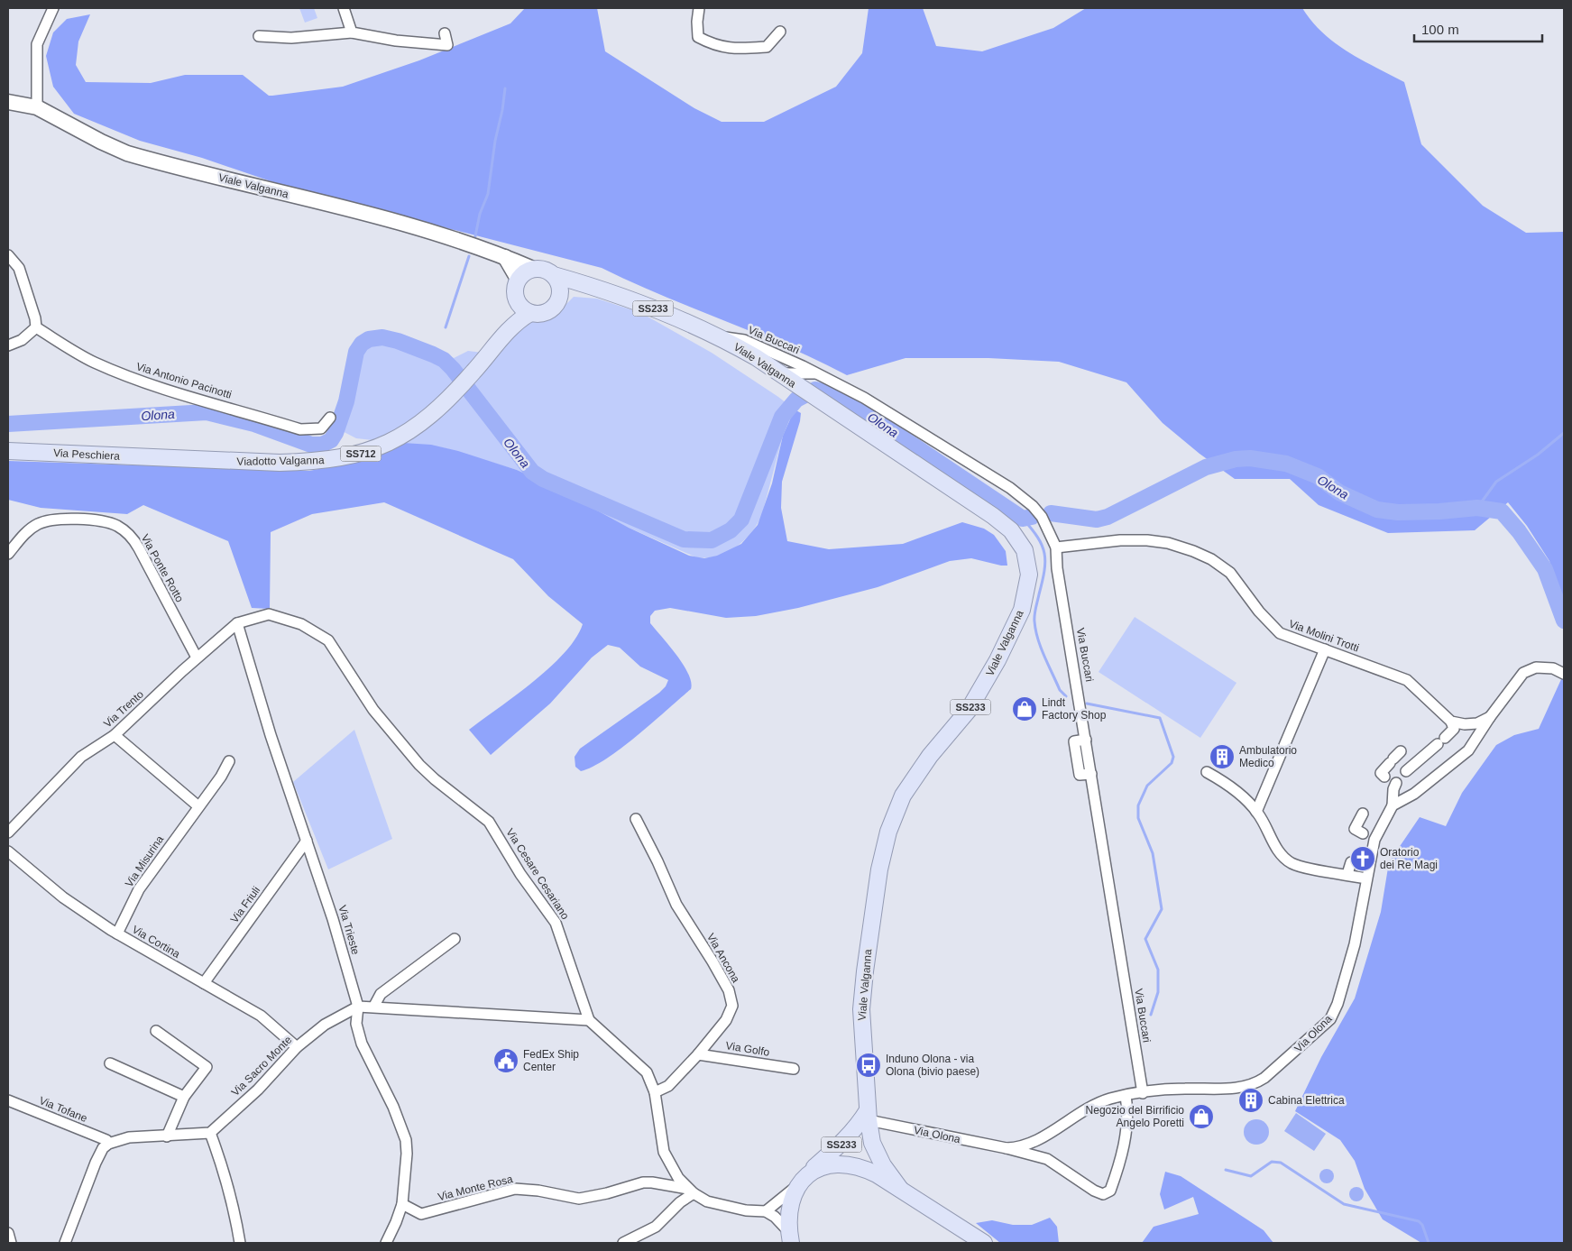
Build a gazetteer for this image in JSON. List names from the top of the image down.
{
  "streets": {
    "main road": [
      "Viale Valganna",
      "SS233",
      "SS712",
      "Via Peschiera",
      "Viadotto Valganna"
    ],
    "street": [
      "Via Buccari",
      "Via Antonio Pacinotti",
      "Via Ponte Rotto",
      "Via Molini Trotti",
      "Via Trento",
      "Via Misurina",
      "Via Cesare Cesariano",
      "Via Friuli",
      "Via Trieste",
      "Via Cortina",
      "Via Ancona",
      "Via Olona",
      "Via Golfo",
      "Via Sacro Monte",
      "Via Tofane",
      "Via Monte Rosa"
    ]
  },
  "crossings": [
    ["Viale Valganna", "SS233"],
    ["Viale Valganna", "Via Buccari"],
    ["Viale Valganna", "SS712"],
    ["Viale Valganna", "Via Olona"],
    ["SS233", "Via Olona"],
    ["Via Buccari", "Via Molini Trotti"],
    ["Via Buccari", "Via Olona"],
    ["SS712", "Viadotto Valganna"],
    ["Via Peschiera", "Viadotto Valganna"],
    ["Via Ponte Rotto", "Via Trento"],
    ["Via Trento", "Via Cesare Cesariano"],
    ["Via Trento", "Via Trieste"],
    ["Via Misurina", "Via Cortina"],
    ["Via Cesare Cesariano", "Via Trieste"],
    ["Via Cesare Cesariano", "Via Ancona"],
    ["Via Cesare Cesariano", "Via Sacro Monte"],
    ["Via Cesare Cesariano", "Via Monte Rosa"],
    ["Via Friuli", "Via Trieste"],
    ["Via Friuli", "Via Cortina"],
    ["Via Trieste", "Via Sacro Monte"],
    ["Via Trieste", "Via Monte Rosa"],
    ["Via Cortina", "Via Sacro Monte"],
    ["Via Ancona", "Via Golfo"]
  ],
  "water": ["Olona"],
  "places": {
    "shop": ["Lindt Factory Shop", "Negozio del Birrificio Angelo Poretti"],
    "building": ["Ambulatorio Medico", "Cabina Elettrica"],
    "church": ["Oratorio dei Re Magi"],
    "public building": ["FedEx Ship Center"],
    "bus stop": ["Induno Olona - via Olona (bivio paese)"]
  },
  "scale_bar": "100 m"
}
